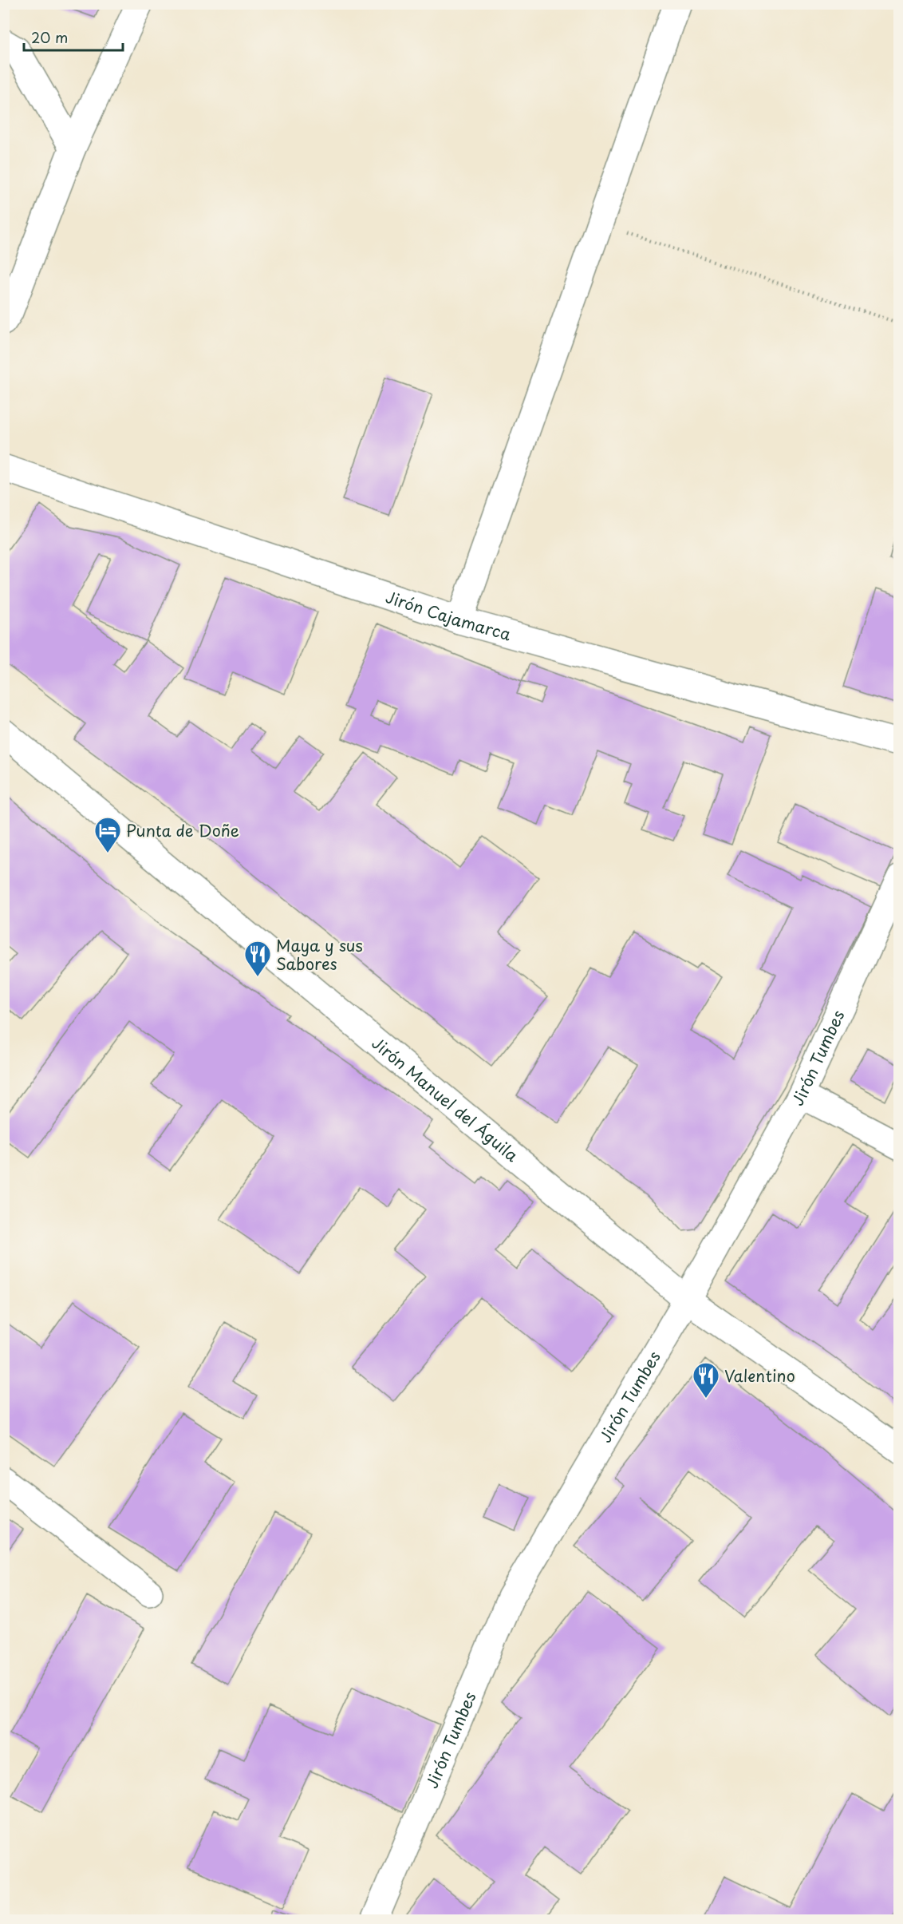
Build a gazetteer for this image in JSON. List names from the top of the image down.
{
  "streets": {
    "street": ["Jirón Cajamarca", "Jirón Tumbes", "Jirón Manuel del Águila"]
  },
  "crossings": [
    ["Jirón Tumbes", "Jirón Manuel del Águila"]
  ],
  "places": {
    "hotel": ["Punta de Doñe"],
    "restaurant": ["Maya y sus Sabores", "Valentino"]
  },
  "scale_bar": "20 m"
}
